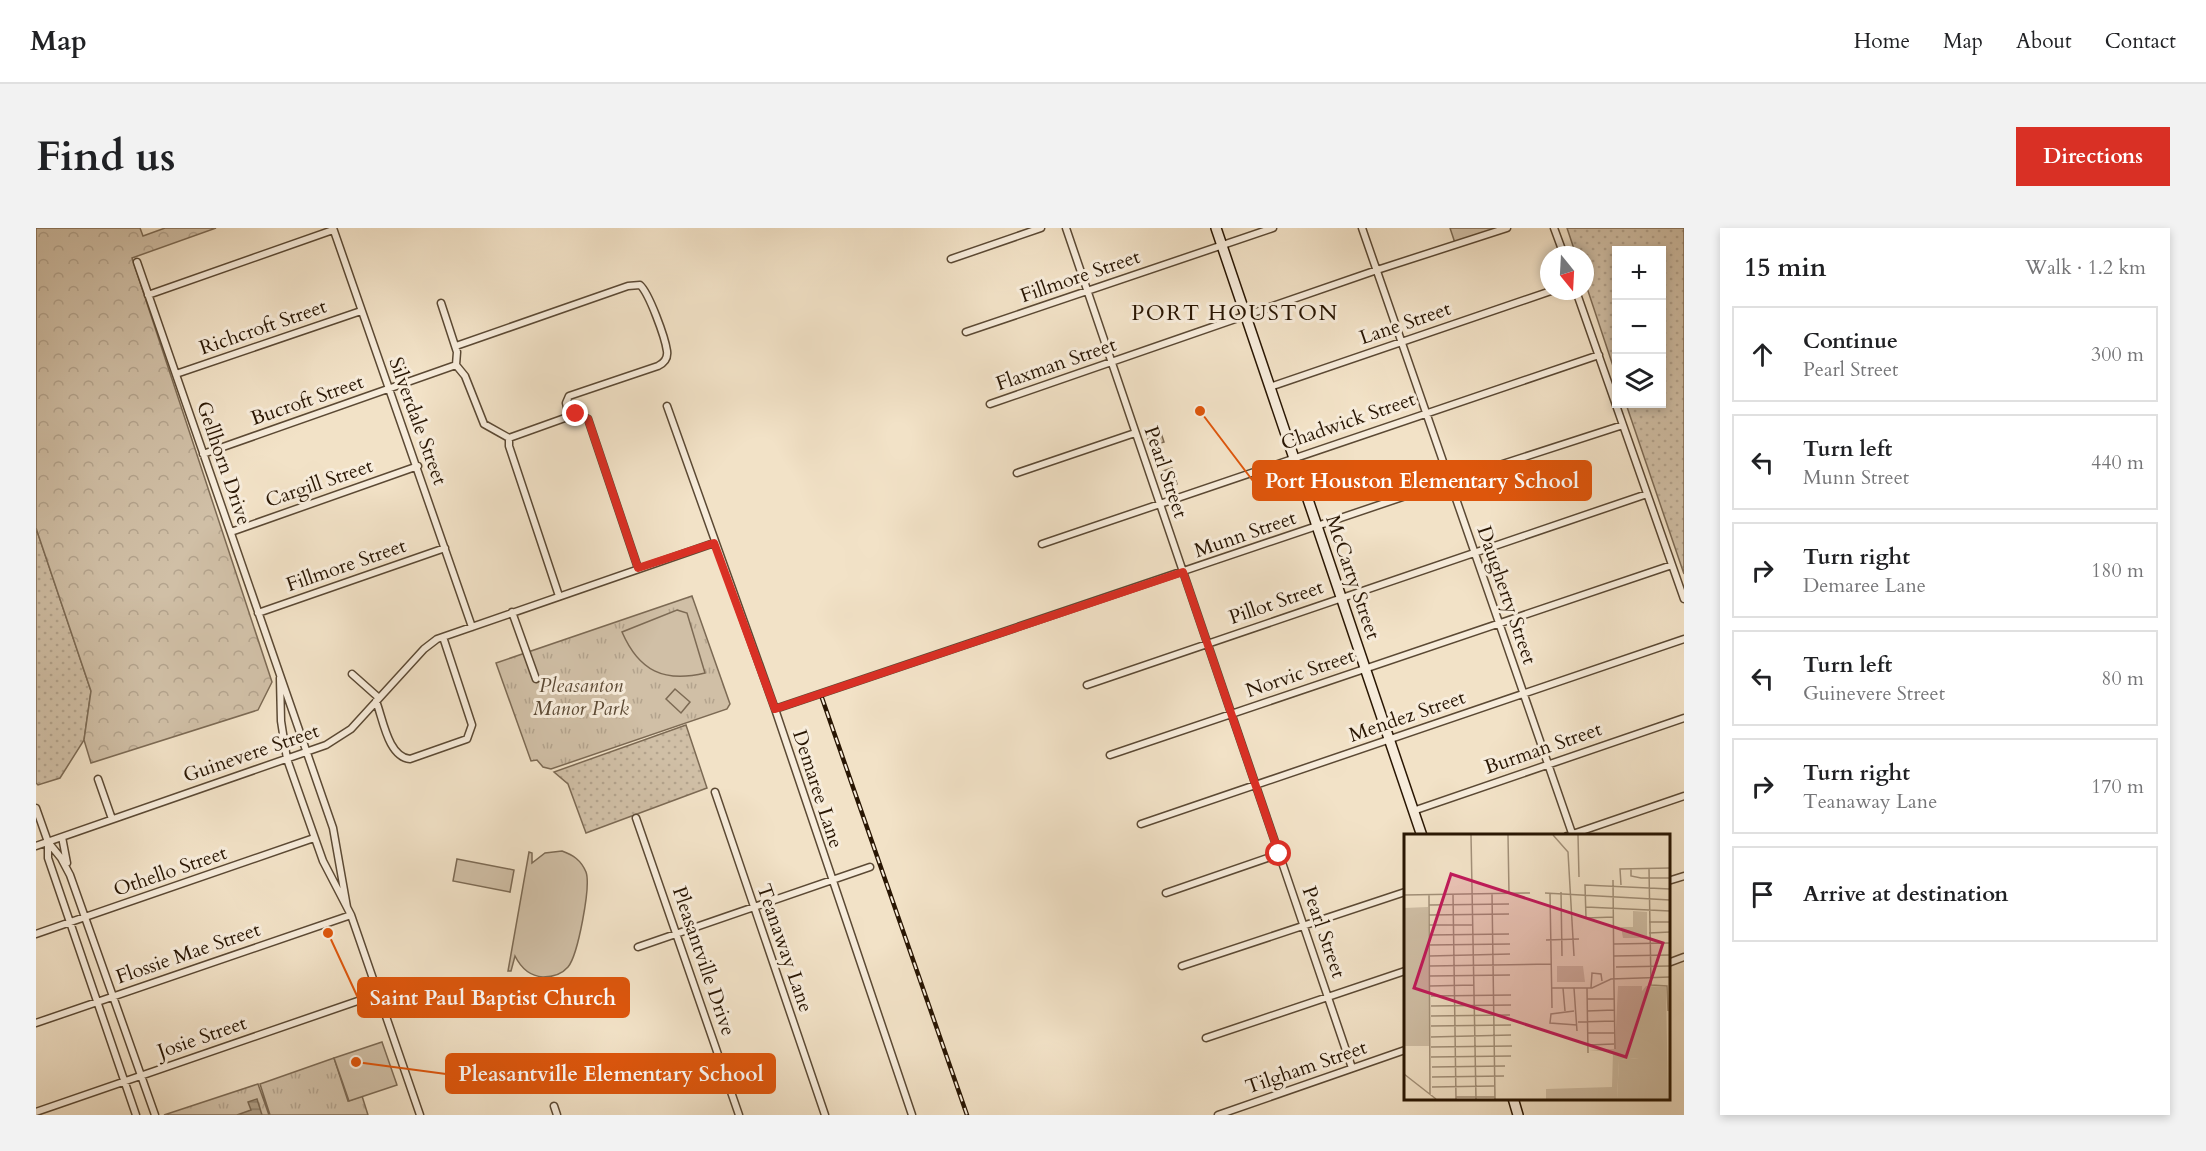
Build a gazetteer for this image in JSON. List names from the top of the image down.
{
  "streets": {
    "main road": ["McCarty Street"],
    "street": [
      "Fillmore Street",
      "Lane Street",
      "Richcroft Street",
      "Flaxman Street",
      "Bucroft Street",
      "Silverdale Street",
      "Chadwick Street",
      "Gellhorn Drive",
      "Pearl Street",
      "Cargill Street",
      "Munn Street",
      "Daugherty Street",
      "Pillot Street",
      "Norvic Street",
      "Mendez Street",
      "Burman Street",
      "Guinevere Street",
      "Demaree Lane",
      "Othello Street",
      "Teanaway Lane",
      "Flossie Mae Street",
      "Pleasantville Drive",
      "Josie Street",
      "Tilgham Street"
    ]
  },
  "crossings": [
    ["Fillmore Street", "Silverdale Street"],
    ["Fillmore Street", "Gellhorn Drive"],
    ["Fillmore Street", "Pearl Street"],
    ["Fillmore Street", "McCarty Street"],
    ["Lane Street", "McCarty Street"],
    ["Lane Street", "Daugherty Street"],
    ["Richcroft Street", "Silverdale Street"],
    ["Richcroft Street", "Gellhorn Drive"],
    ["Flaxman Street", "Pearl Street"],
    ["Flaxman Street", "McCarty Street"],
    ["Flaxman Street", "Daugherty Street"],
    ["Bucroft Street", "Silverdale Street"],
    ["Bucroft Street", "Gellhorn Drive"],
    ["Silverdale Street", "Cargill Street"],
    ["Silverdale Street", "Guinevere Street"],
    ["Chadwick Street", "Pearl Street"],
    ["Chadwick Street", "McCarty Street"],
    ["Chadwick Street", "Daugherty Street"],
    ["Gellhorn Drive", "Cargill Street"],
    ["Gellhorn Drive", "Guinevere Street"],
    ["Gellhorn Drive", "Othello Street"],
    ["Gellhorn Drive", "Flossie Mae Street"],
    ["Gellhorn Drive", "Josie Street"],
    ["Pearl Street", "Munn Street"],
    ["Pearl Street", "Pillot Street"],
    ["Pearl Street", "Norvic Street"],
    ["Pearl Street", "Mendez Street"],
    ["Pearl Street", "Tilgham Street"],
    ["Munn Street", "McCarty Street"],
    ["Munn Street", "Daugherty Street"],
    ["Munn Street", "Demaree Lane"],
    ["McCarty Street", "Pillot Street"],
    ["McCarty Street", "Norvic Street"],
    ["McCarty Street", "Mendez Street"],
    ["McCarty Street", "Burman Street"],
    ["Daugherty Street", "Pillot Street"],
    ["Daugherty Street", "Norvic Street"],
    ["Daugherty Street", "Mendez Street"],
    ["Daugherty Street", "Burman Street"],
    ["Guinevere Street", "Demaree Lane"]
  ],
  "districts": ["PORT HOUSTON"],
  "parks": ["Pleasanton Manor Park"],
  "places": ["Port Houston Elementary School", "Saint Paul Baptist Church", "Pleasantville Elementary School"],
  "north": "bottom",
  "page": {
    "header": "Map",
    "nav": [
      "Home",
      "Map",
      "About",
      "Contact"
    ],
    "buttons": "Directions",
    "title": "Find us",
    "heading": ["15 min", "Walk · 1.2 km"],
    "map_buttons": ["+", "−"],
    "list": [
      ["Continue", "Pearl Street", "300 m"],
      ["Turn left", "Munn Street", "440 m"],
      ["Turn right", "Demaree Lane", "180 m"],
      ["Turn left", "Guinevere Street", "80 m"],
      ["Turn right", "Teanaway Lane", "170 m"],
      "Arrive at destination"
    ]
  }
}
